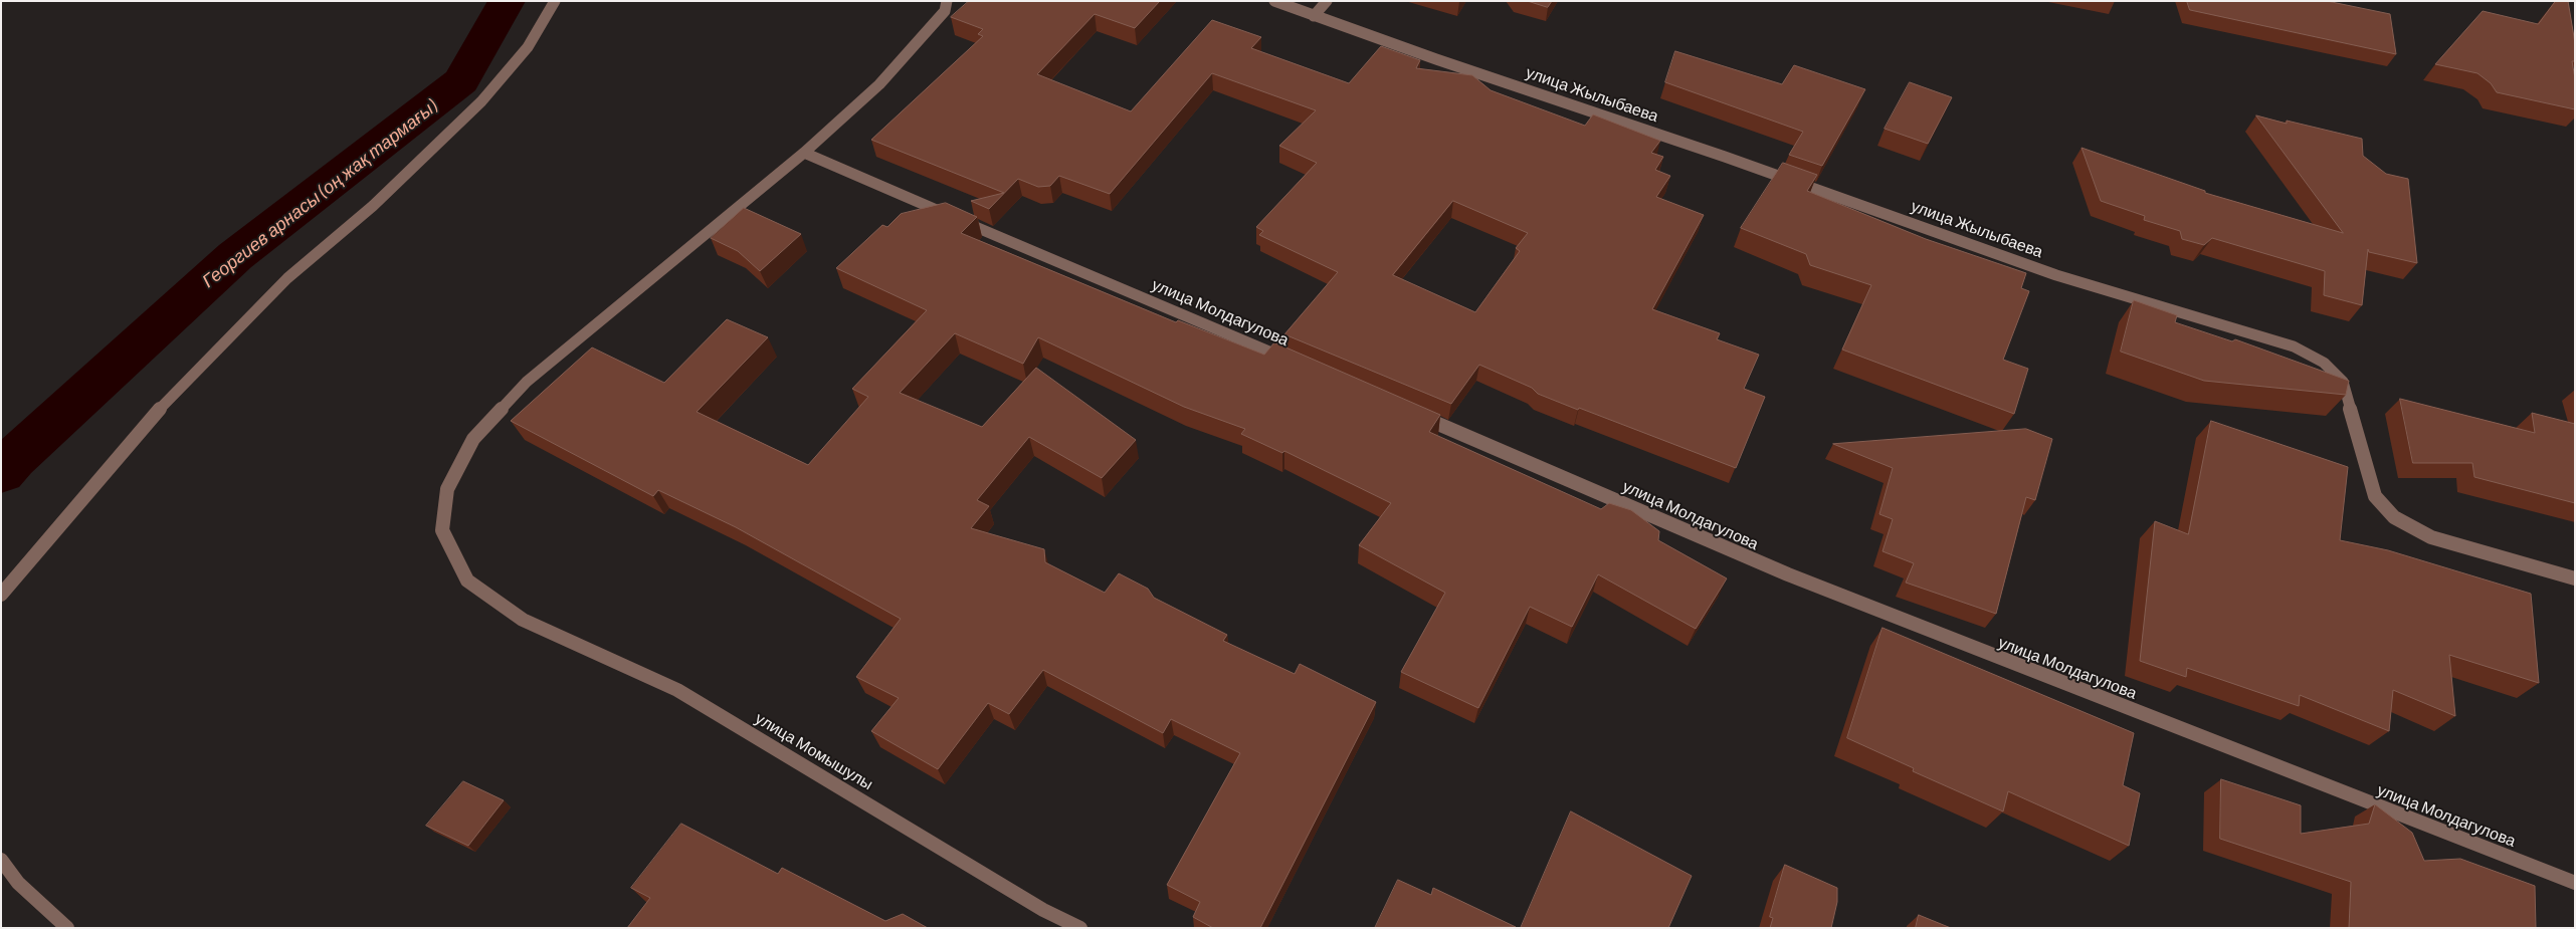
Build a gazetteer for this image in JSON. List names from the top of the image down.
{
  "streets": {
    "street": ["улица Жылыбаева", "улица Молдагулова", "улица Момышулы"]
  },
  "crossings": [
    ["улица Молдагулова", "улица Момышулы"]
  ],
  "water": ["Георгиев арнасы (оң жақ тармағы)"]
}
